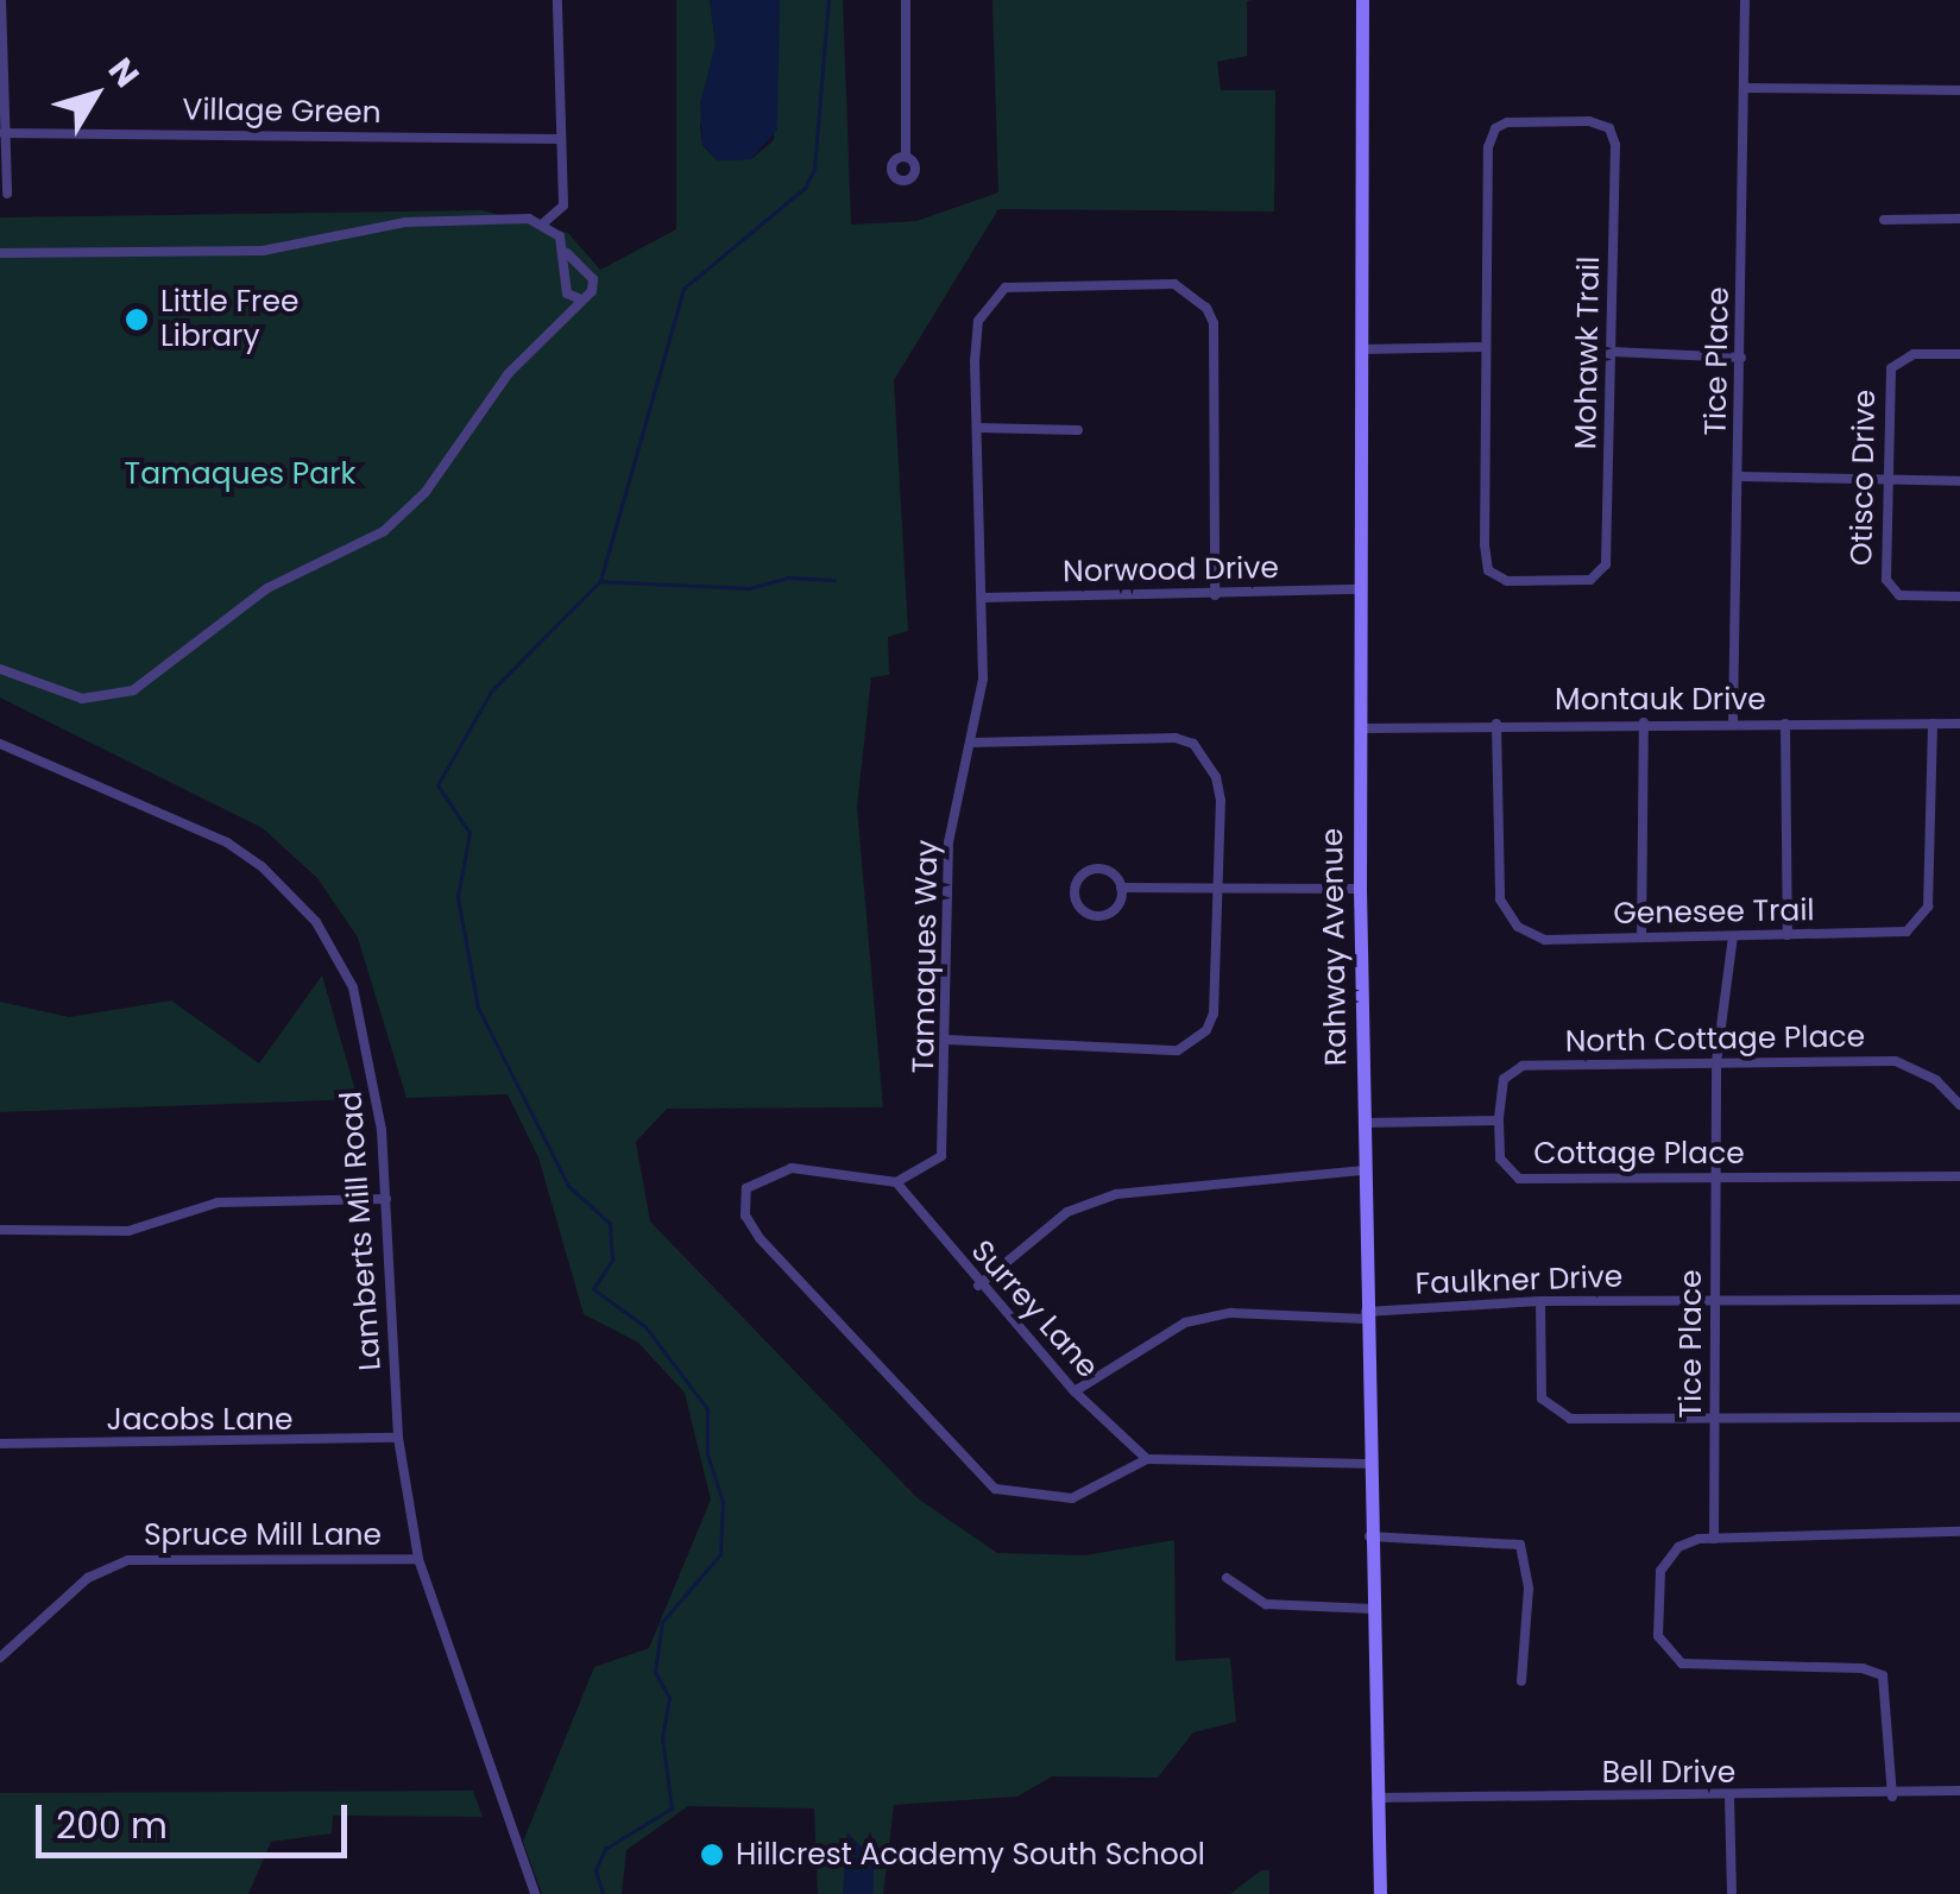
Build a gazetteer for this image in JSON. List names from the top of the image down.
{
  "streets": {
    "street": [
      "Village Green",
      "Mohawk Trail",
      "Tice Place",
      "Otisco Drive",
      "Norwood Drive",
      "Montauk Drive",
      "Genesee Trail",
      "Rahway Avenue",
      "Tamaques Way",
      "North Cottage Place",
      "Cottage Place",
      "Lamberts Mill Road",
      "Faulkner Drive",
      "Surrey Lane",
      "Jacobs Lane",
      "Spruce Mill Lane",
      "Bell Drive"
    ]
  },
  "crossings": [
    ["Tice Place", "Montauk Drive"],
    ["Tice Place", "Genesee Trail"],
    ["Tice Place", "North Cottage Place"],
    ["Tice Place", "Cottage Place"],
    ["Tice Place", "Faulkner Drive"],
    ["Norwood Drive", "Rahway Avenue"],
    ["Norwood Drive", "Tamaques Way"],
    ["Montauk Drive", "Genesee Trail"],
    ["Montauk Drive", "Rahway Avenue"],
    ["Rahway Avenue", "Cottage Place"],
    ["Rahway Avenue", "Faulkner Drive"],
    ["Rahway Avenue", "Bell Drive"],
    ["Tamaques Way", "Surrey Lane"],
    ["North Cottage Place", "Cottage Place"],
    ["Lamberts Mill Road", "Jacobs Lane"],
    ["Lamberts Mill Road", "Spruce Mill Lane"],
    ["Faulkner Drive", "Surrey Lane"]
  ],
  "parks": ["Tamaques Park"],
  "places": ["Little Free Library", "Hillcrest Academy South School"],
  "scale_bar": "200 m",
  "north": "top right"
}
